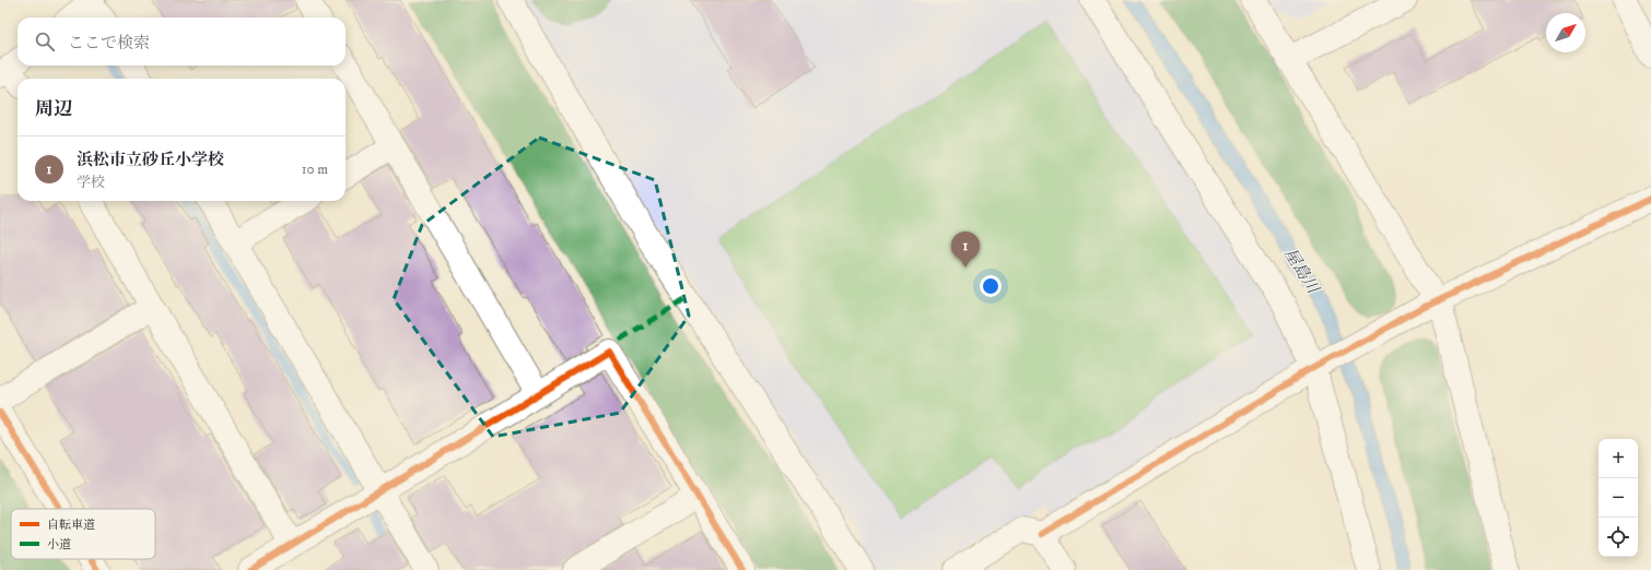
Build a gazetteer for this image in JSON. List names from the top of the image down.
{
  "water": ["屋島川"],
  "legend": ["自転車道", "小道"],
  "north": "top right",
  "page": {
    "search": "ここで検索",
    "heading": "周辺",
    "list": [
      {
        "mark": "1",
        "name": "浜松市立砂丘小学校",
        "note": "学校",
        "value": "10 m"
      }
    ],
    "pins": "1",
    "map_buttons": ["+", "−"]
  }
}
